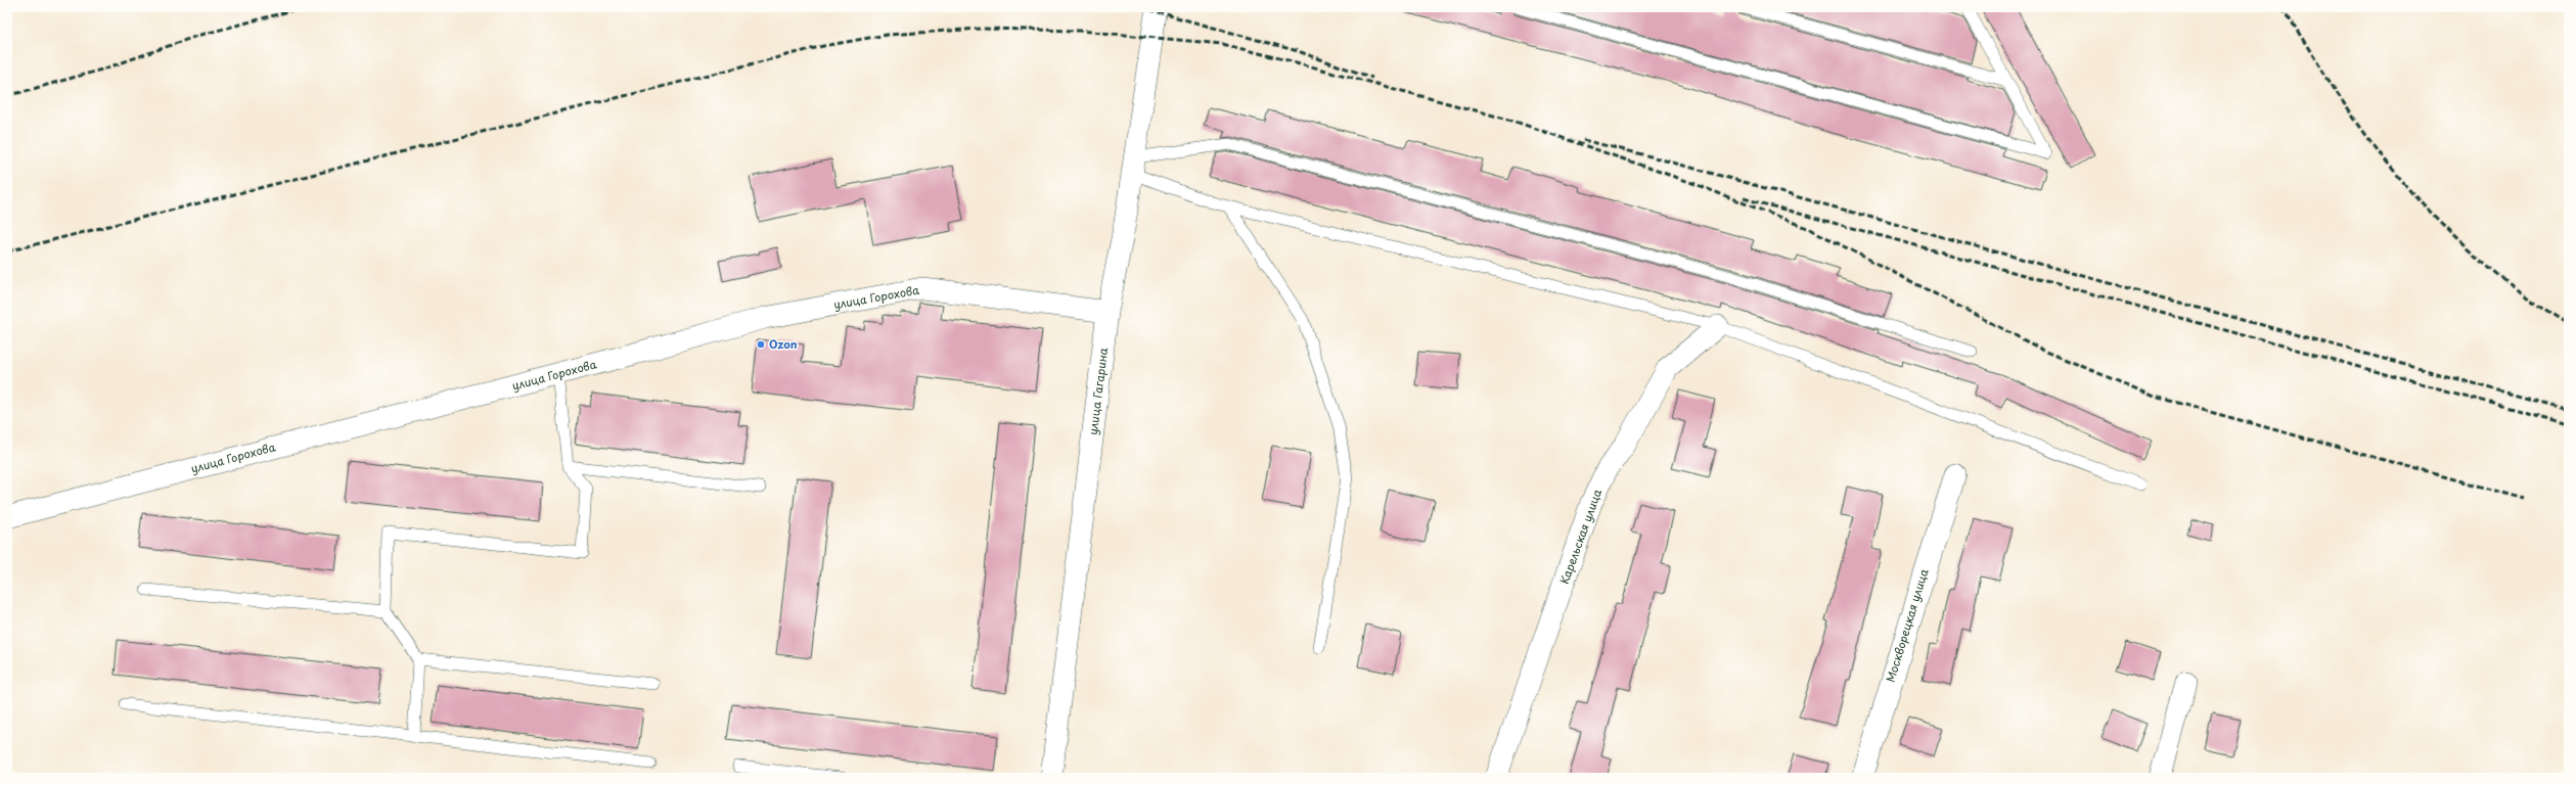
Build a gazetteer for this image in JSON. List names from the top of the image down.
{
  "streets": {
    "street": [
      "улица Горохова",
      "улица Гагарина",
      "Карельская улица",
      "Москворецкая улица"
    ]
  },
  "crossings": [
    ["улица Горохова", "улица Гагарина"]
  ],
  "places": ["Ozon"]
}
